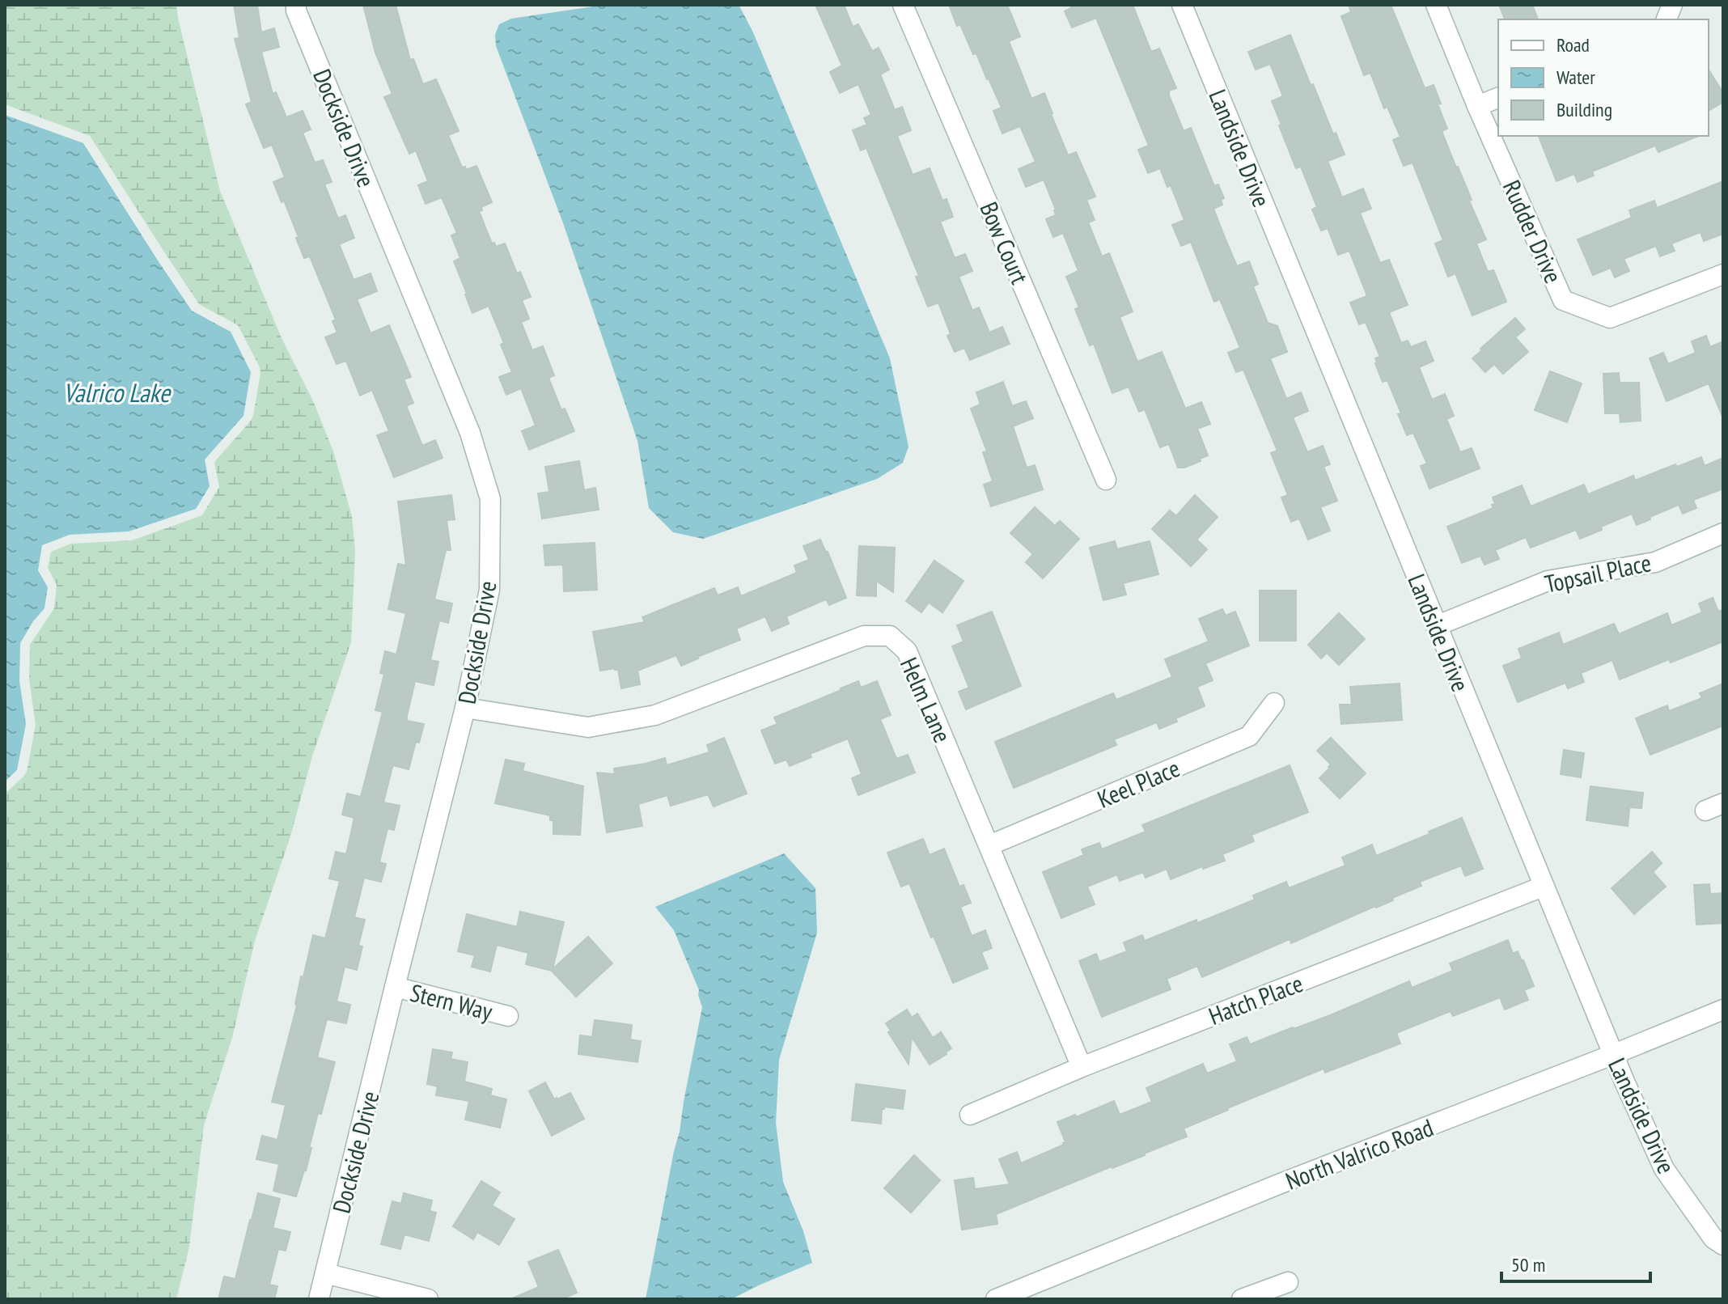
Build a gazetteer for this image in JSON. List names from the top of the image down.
{
  "streets": {
    "street": [
      "Dockside Drive",
      "Landside Drive",
      "Rudder Drive",
      "Bow Court",
      "Topsail Place",
      "Helm Lane",
      "Keel Place",
      "Hatch Place",
      "Stern Way",
      "North Valrico Road"
    ]
  },
  "crossings": [
    ["Dockside Drive", "Helm Lane"],
    ["Dockside Drive", "Stern Way"],
    ["Landside Drive", "Topsail Place"],
    ["Landside Drive", "Hatch Place"],
    ["Landside Drive", "North Valrico Road"],
    ["Helm Lane", "Keel Place"],
    ["Helm Lane", "Hatch Place"]
  ],
  "water": ["Valrico Lake"],
  "legend": ["Road", "Water", "Building"],
  "scale_bar": "50 m"
}
